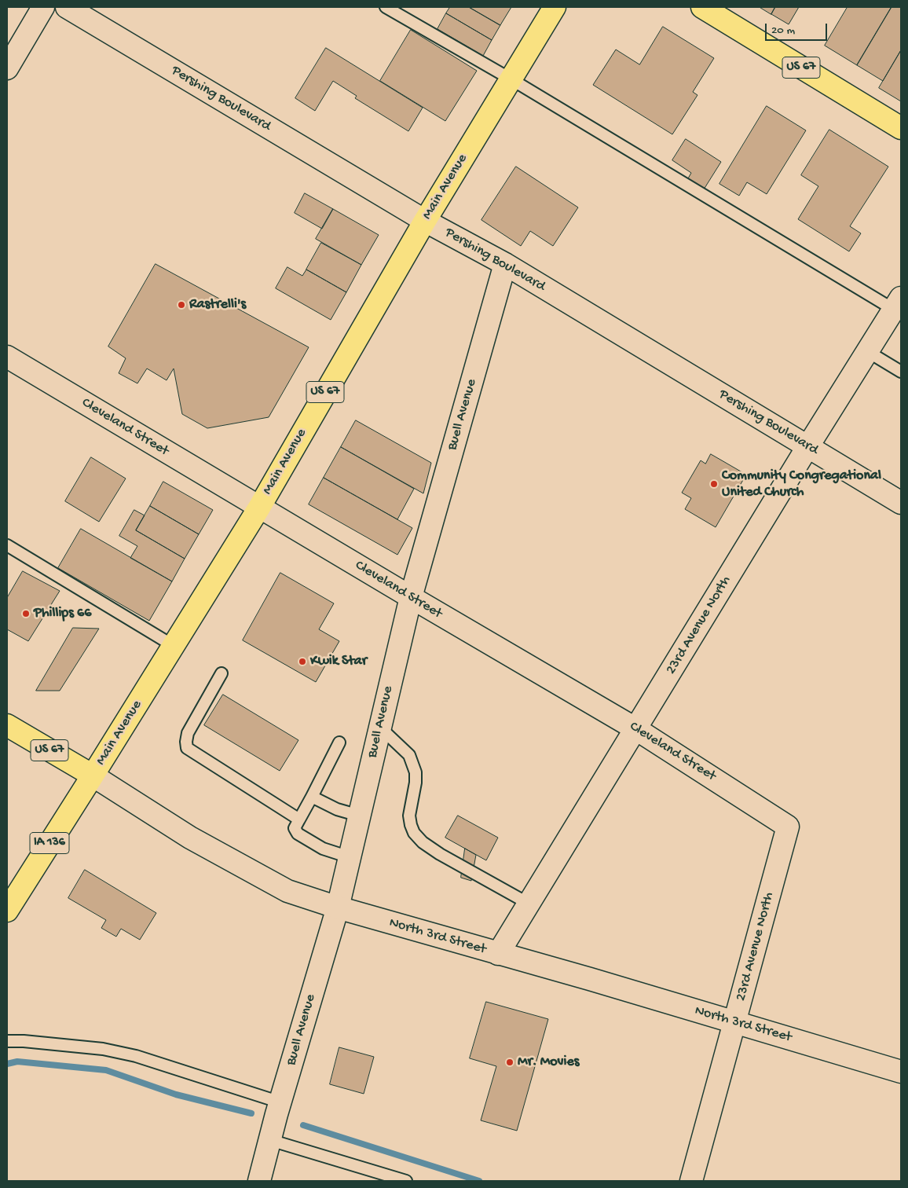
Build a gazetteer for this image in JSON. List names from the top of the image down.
{
  "streets": {
    "main road": [
      "US 67",
      "Main Avenue",
      "IA 136",
      "North 3rd Street"
    ],
    "street": [
      "Pershing Boulevard",
      "Buell Avenue",
      "Cleveland Street",
      "23rd Avenue North"
    ]
  },
  "crossings": [
    ["Pershing Boulevard", "Main Avenue"],
    ["Pershing Boulevard", "Buell Avenue"],
    ["Pershing Boulevard", "23rd Avenue North"],
    ["Main Avenue", "Cleveland Street"],
    ["Main Avenue", "North 3rd Street"],
    ["Buell Avenue", "Cleveland Street"],
    ["Buell Avenue", "North 3rd Street"],
    ["Cleveland Street", "23rd Avenue North"],
    ["23rd Avenue North", "North 3rd Street"]
  ],
  "places": [
    "Rastrelli's",
    "Community Congregational United Church",
    "Phillips 66",
    "Kwik Star",
    "Mr. Movies"
  ],
  "scale_bar": "20 m"
}
